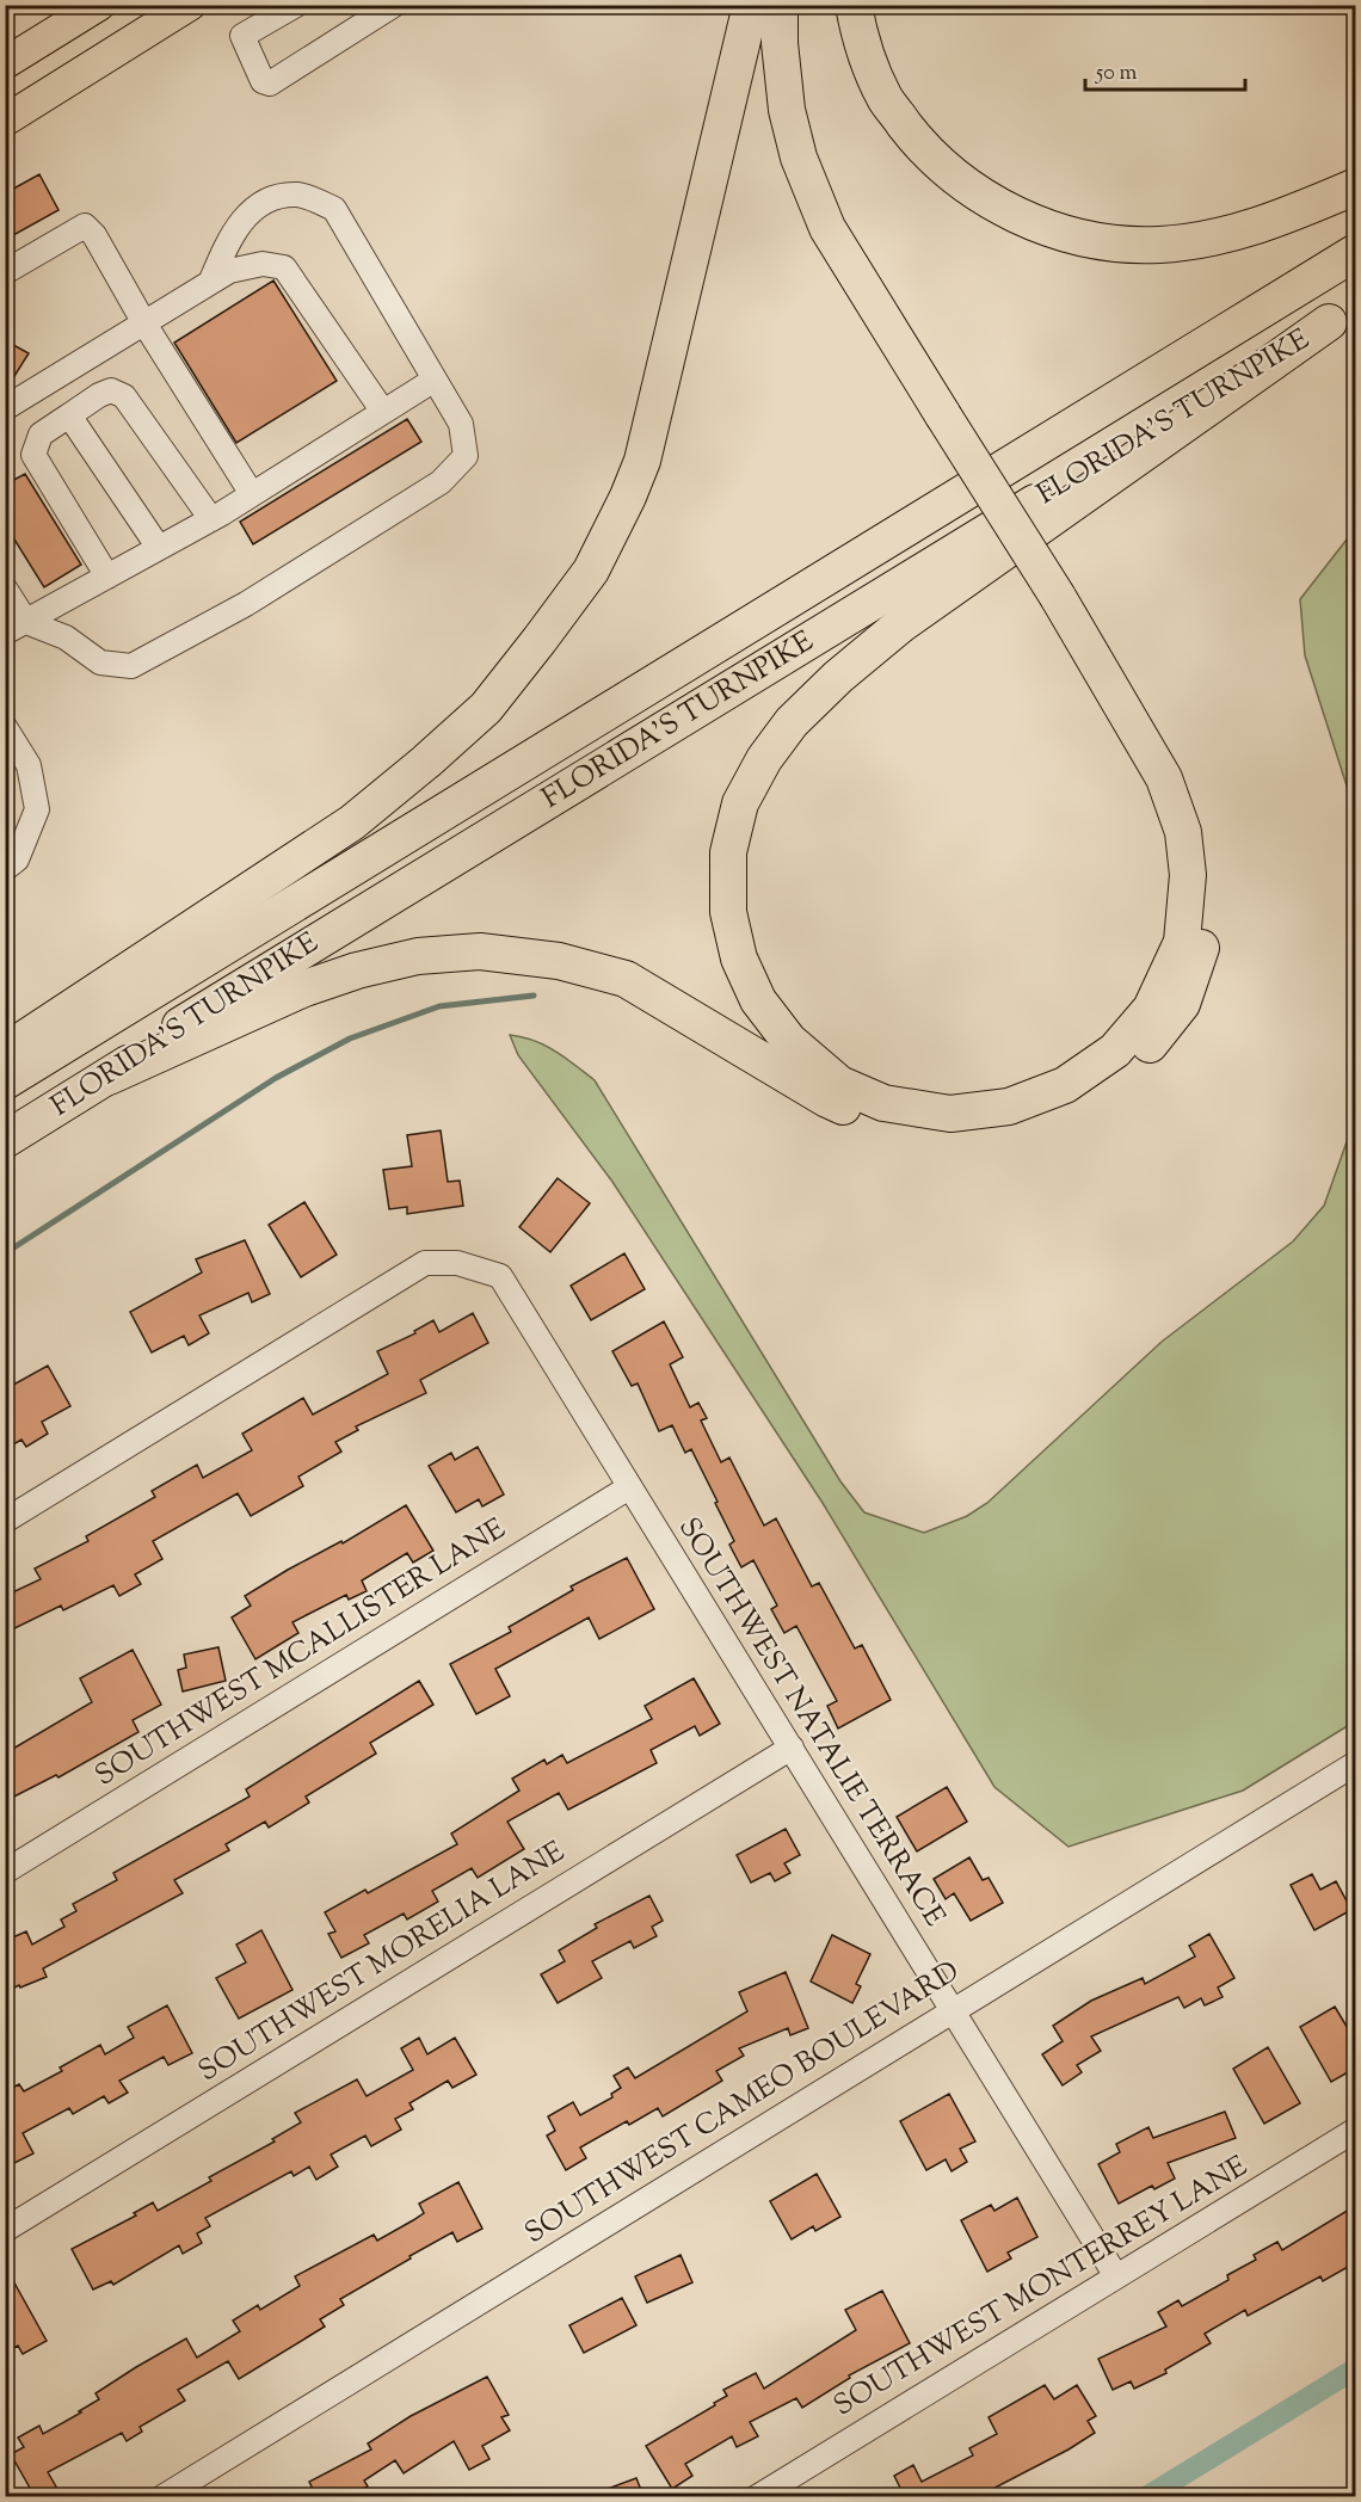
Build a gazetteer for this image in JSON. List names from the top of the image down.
{
  "streets": {
    "highway": ["FLORIDA'S TURNPIKE"],
    "street": [
      "SOUTHWEST MCALLISTER LANE",
      "SOUTHWEST NATALIE TERRACE",
      "SOUTHWEST MORELIA LANE",
      "SOUTHWEST CAMEO BOULEVARD",
      "SOUTHWEST MONTERREY LANE"
    ]
  },
  "crossings": [
    ["SOUTHWEST MCALLISTER LANE", "SOUTHWEST NATALIE TERRACE"],
    ["SOUTHWEST NATALIE TERRACE", "SOUTHWEST MORELIA LANE"],
    ["SOUTHWEST NATALIE TERRACE", "SOUTHWEST CAMEO BOULEVARD"],
    ["SOUTHWEST NATALIE TERRACE", "SOUTHWEST MONTERREY LANE"]
  ],
  "scale_bar": "50 m"
}
